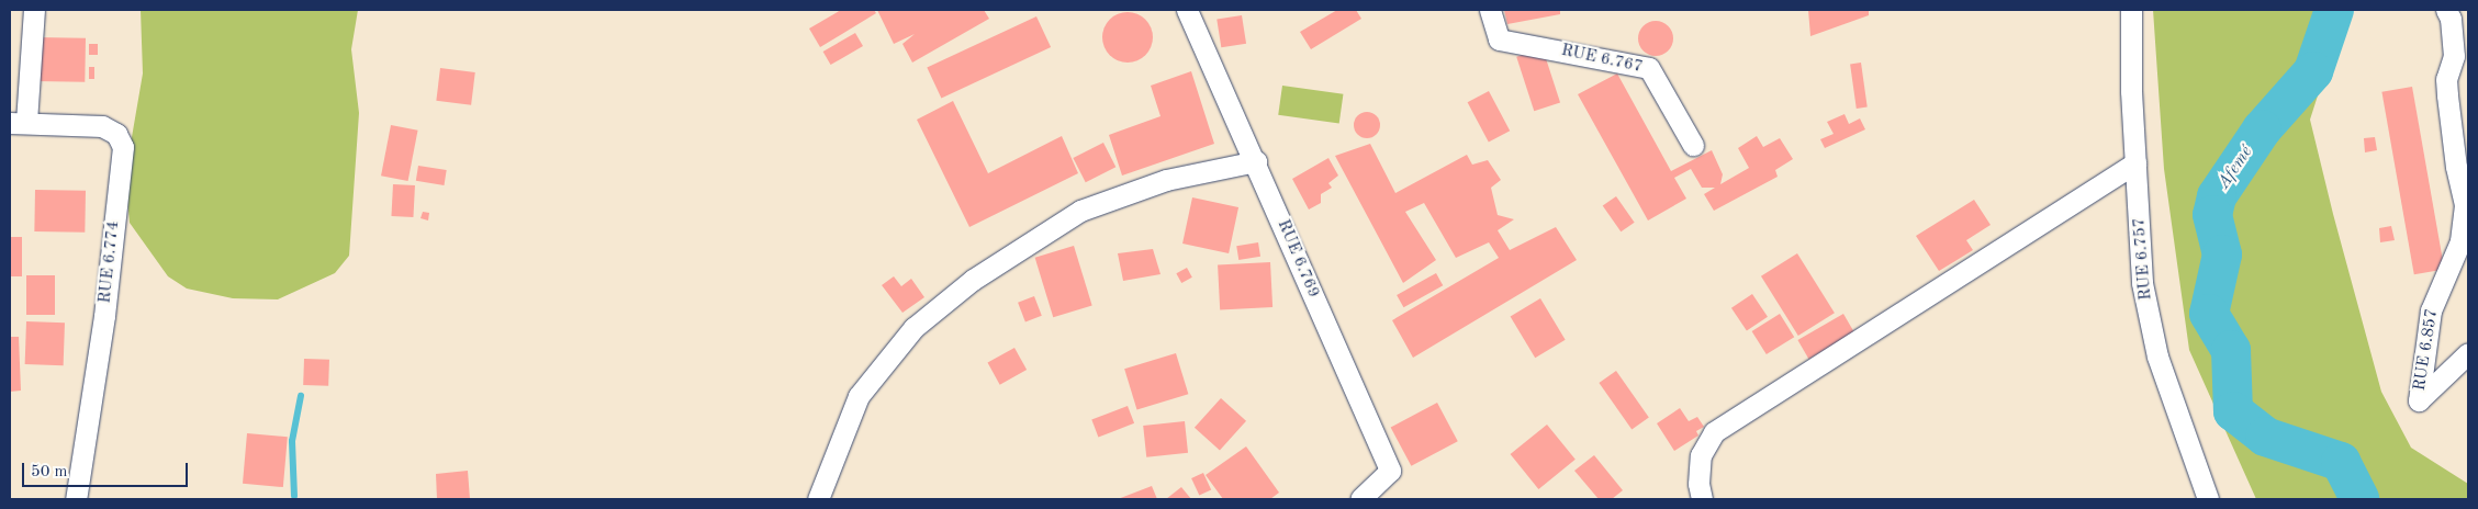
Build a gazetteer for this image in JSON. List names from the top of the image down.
{
  "streets": {
    "street": [
      "RUE 6.767",
      "RUE 6.769",
      "RUE 6.757",
      "RUE 6.774",
      "RUE 6.857"
    ]
  },
  "water": ["Afemé"],
  "scale_bar": "50 m"
}
